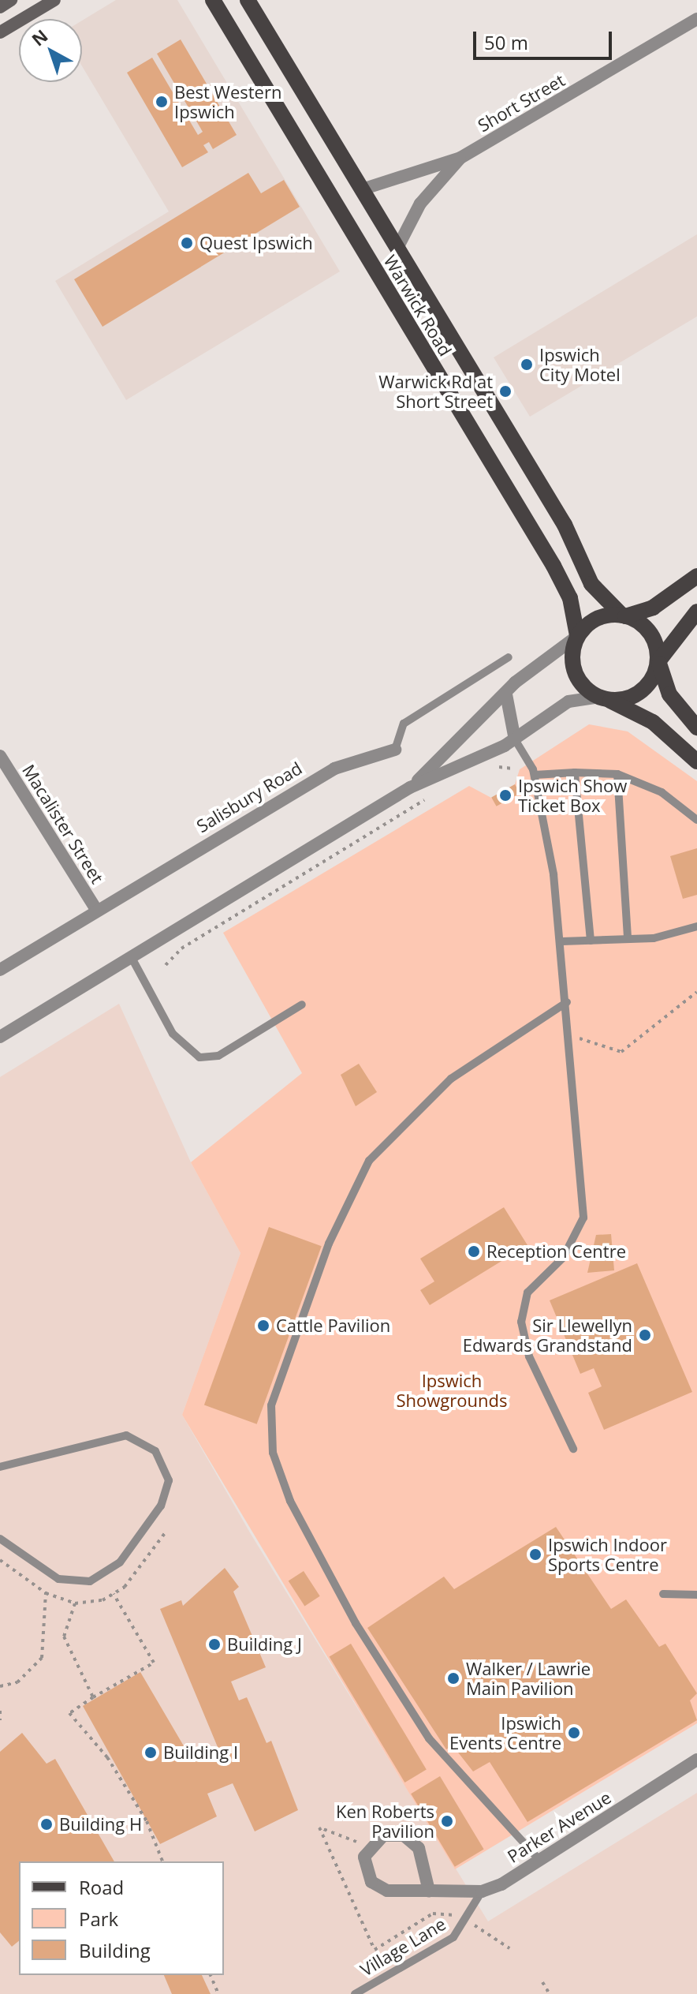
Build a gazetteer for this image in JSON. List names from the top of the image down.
{
  "streets": {
    "main road": ["Warwick Road"],
    "street": [
      "Short Street",
      "Salisbury Road",
      "Macalister Street",
      "Parker Avenue"
    ],
    "lane": ["Village Lane"]
  },
  "crossings": [
    ["Short Street", "Warwick Road"],
    ["Salisbury Road", "Macalister Street"],
    ["Parker Avenue", "Village Lane"]
  ],
  "parks": ["Ipswich Showgrounds"],
  "places": [
    "Best Western Ipswich",
    "Quest Ipswich",
    "Ipswich City Motel",
    "Warwick Rd at Short Street",
    "Ipswich Show Ticket Box",
    "Reception Centre",
    "Cattle Pavilion",
    "Sir Llewellyn Edwards Grandstand",
    "Ipswich Indoor Sports Centre",
    "Building J",
    "Walker / Lawrie Main Pavilion",
    "Ipswich Events Centre",
    "Building I",
    "Ken Roberts Pavilion",
    "Building H"
  ],
  "legend": ["Road", "Park", "Building"],
  "scale_bar": "50 m",
  "north": "top left"
}
